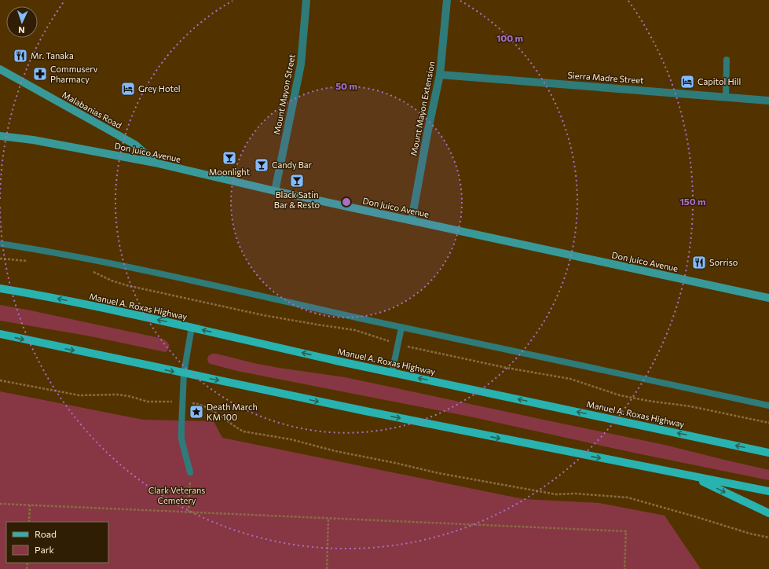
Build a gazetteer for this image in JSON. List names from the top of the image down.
{
  "streets": {
    "main road": ["Malabanias Road", "Don Juico Avenue", "Manuel A. Roxas Highway"],
    "street": ["Sierra Madre Street", "Mount Mayon Street", "Mount Mayon Extension"]
  },
  "crossings": [
    ["Sierra Madre Street", "Mount Mayon Extension"],
    ["Mount Mayon Street", "Don Juico Avenue"],
    ["Mount Mayon Extension", "Don Juico Avenue"],
    ["Malabanias Road", "Don Juico Avenue"]
  ],
  "parks": ["Clark Veterans Cemetery"],
  "places": {
    "restaurant": ["Mr. Tanaka", "Sorriso"],
    "pharmacy": ["Commuserv Pharmacy"],
    "hotel": ["Capitol Hill", "Grey Hotel"],
    "bar": ["Moonlight", "Candy Bar", "Black Satin Bar & Resto"],
    "place": ["Death March KM 100"]
  },
  "legend": ["Road", "Park"],
  "north": "bottom",
  "rings": ["100 m", "50 m", "150 m"]
}
